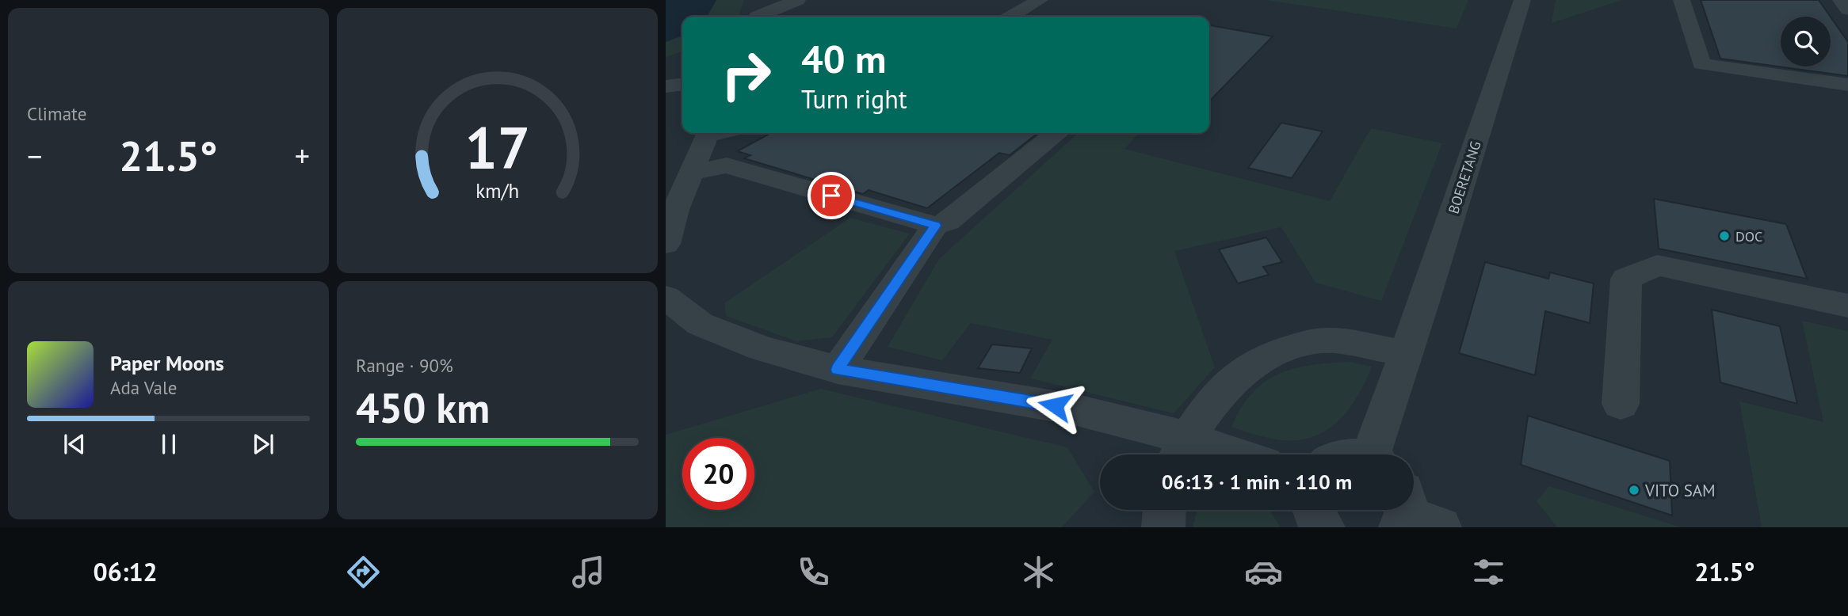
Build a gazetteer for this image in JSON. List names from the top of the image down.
{
  "streets": {
    "street": ["BOERETANG"]
  },
  "places": ["DOC", "VITO SAM"],
  "page": {
    "tile": [
      "Climate",
      ["Range · 90%", "450 km"]
    ],
    "turn": ["40 m", "Turn right"],
    "heat": ["−", "21.5°", "+"],
    "song": ["Paper Moons", "Ada Vale"],
    "limit": "20",
    "trip": "06:13 · 1 min · 110 m",
    "tabs": ["06:12", "21.5°"],
    "gauge": ["17", "km/h"]
  }
}
